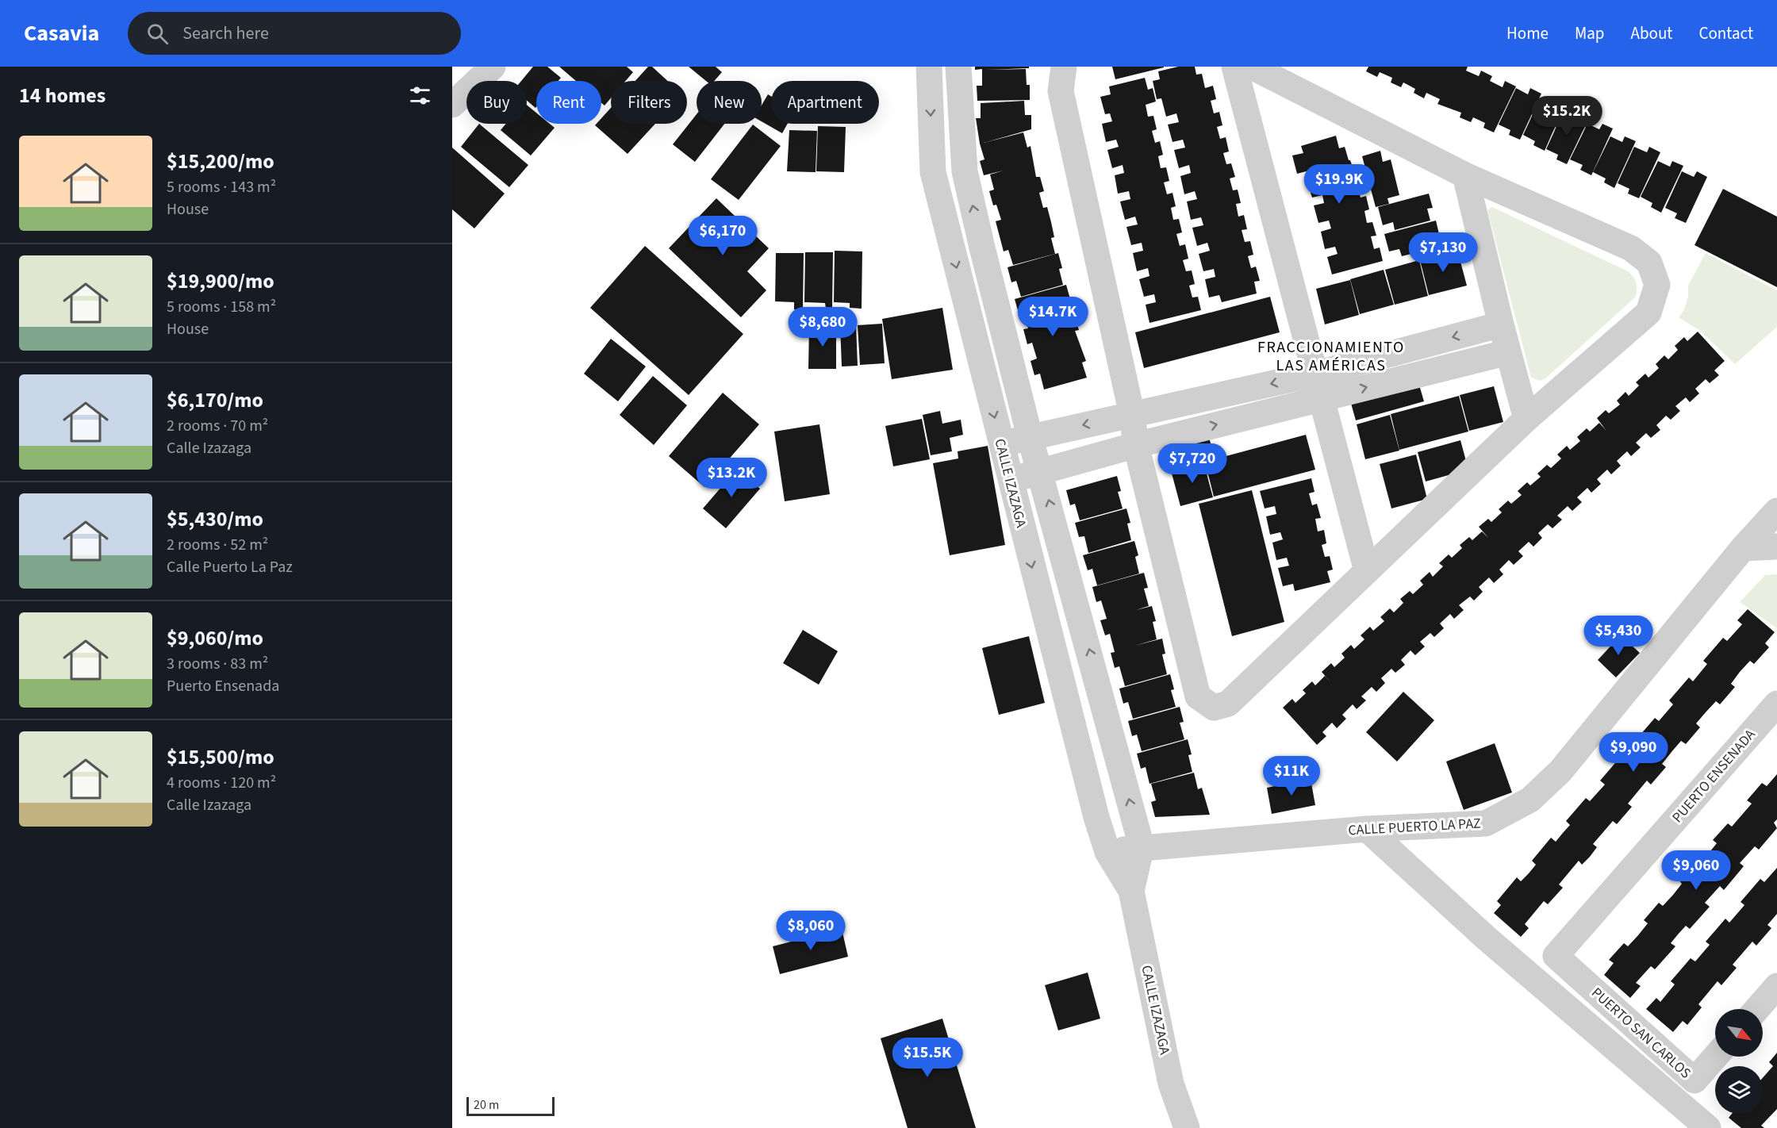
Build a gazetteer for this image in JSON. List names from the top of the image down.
{
  "streets": {
    "street": [
      "CALLE IZAZAGA",
      "PUERTO ENSENADA",
      "CALLE PUERTO LA PAZ",
      "PUERTO SAN CARLOS"
    ]
  },
  "crossings": [
    ["CALLE IZAZAGA", "CALLE PUERTO LA PAZ"],
    ["PUERTO ENSENADA", "PUERTO SAN CARLOS"]
  ],
  "districts": ["FRACCIONAMIENTO LAS AMÉRICAS"],
  "scale_bar": "20 m",
  "north": "bottom right",
  "page": {
    "header": "Casavia",
    "search": "Search here",
    "nav": [
      "Home",
      "Map",
      "About",
      "Contact"
    ],
    "heading": "14 homes",
    "chip": [
      "Buy",
      "Rent",
      "Filters",
      "New",
      "Apartment"
    ],
    "price": [
      "$15.2K",
      "$19.9K",
      "$6,170",
      "$7,130",
      "$14.7K",
      "$8,680",
      "$7,720",
      "$13.2K",
      "$5,430",
      "$9,090",
      "$11K",
      "$9,060",
      "$8,060",
      "$15.5K"
    ],
    "list": [
      {
        "name": "$15,200/mo",
        "note": "5 rooms · 143 m² · House"
      },
      {
        "name": "$19,900/mo",
        "note": "5 rooms · 158 m² · House"
      },
      {
        "name": "$6,170/mo",
        "note": "2 rooms · 70 m² · Calle Izazaga"
      },
      {
        "name": "$5,430/mo",
        "note": "2 rooms · 52 m² · Calle Puerto La Paz"
      },
      {
        "name": "$9,060/mo",
        "note": "3 rooms · 83 m² · Puerto Ensenada"
      },
      {
        "name": "$15,500/mo",
        "note": "4 rooms · 120 m² · Calle Izazaga"
      }
    ],
    "scale": "20 m"
  }
}
